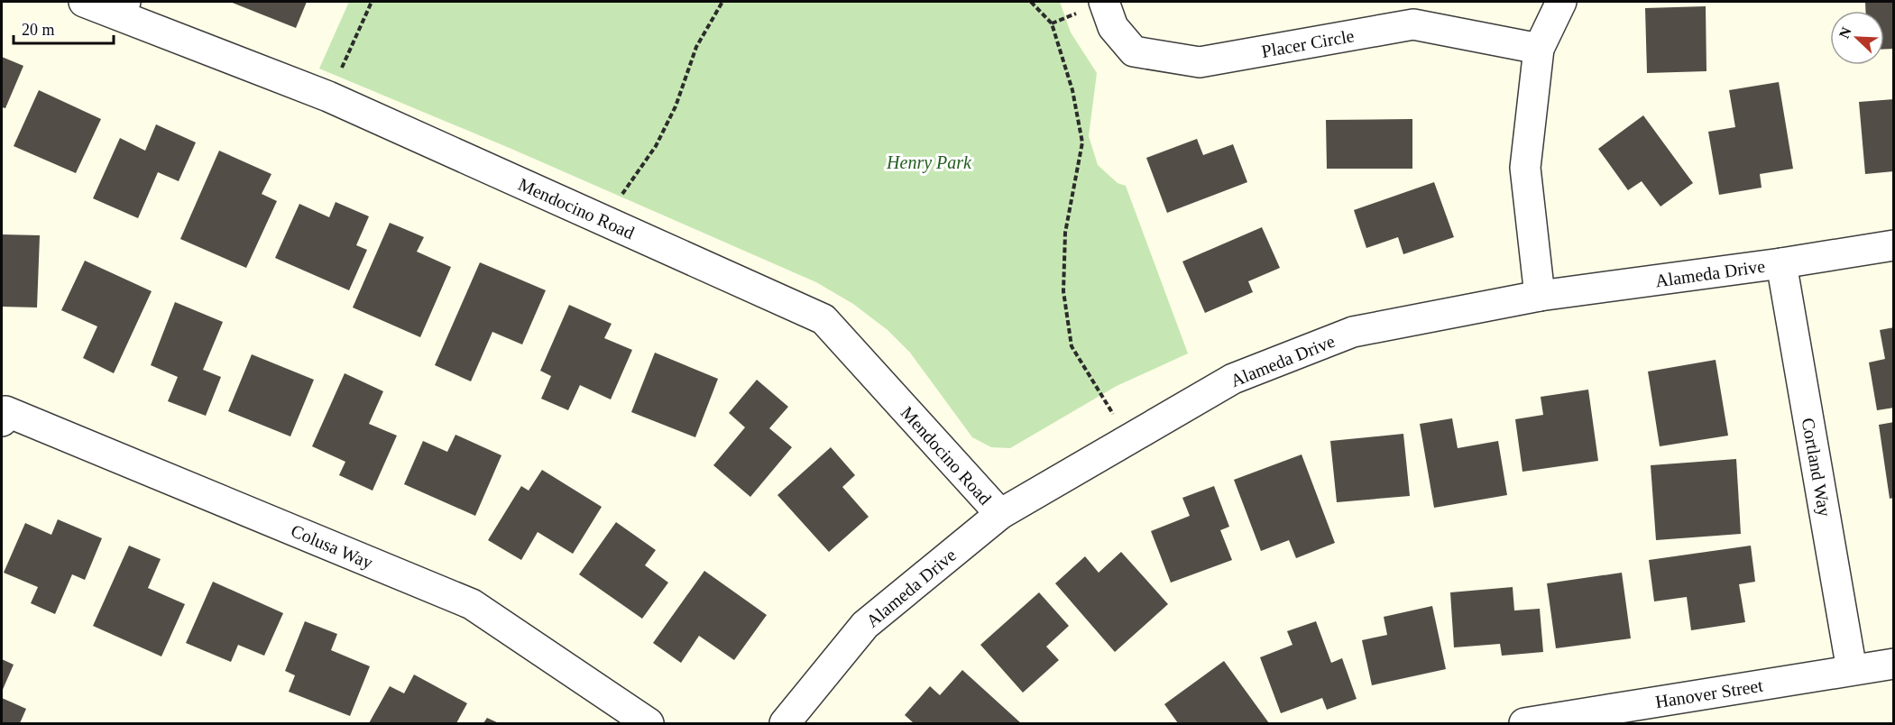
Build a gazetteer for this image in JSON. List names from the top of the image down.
{
  "streets": {
    "street": [
      "Placer Circle",
      "Mendocino Road",
      "Alameda Drive",
      "Cortland Way",
      "Colusa Way",
      "Hanover Street"
    ]
  },
  "crossings": [
    ["Mendocino Road", "Alameda Drive"],
    ["Alameda Drive", "Cortland Way"],
    ["Cortland Way", "Hanover Street"]
  ],
  "parks": ["Henry Park"],
  "scale_bar": "20 m",
  "north": "top left"
}
